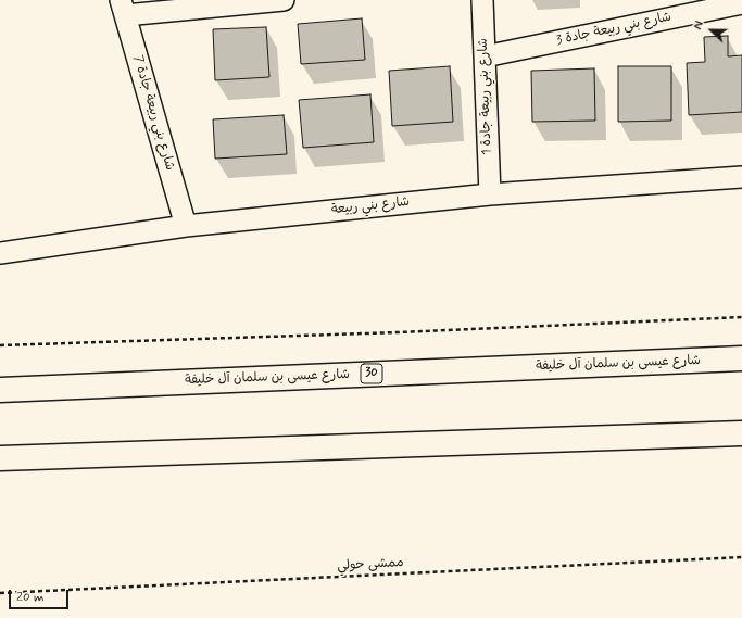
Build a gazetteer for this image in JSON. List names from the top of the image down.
{
  "streets": {
    "highway": ["شارع عيسى بن سلمان آل خليفة", "30"],
    "street": [
      "شارع بني ربيعة جادة 3",
      "شارع بني ربيعة جادة 1",
      "شارع بني ربيعة جادة 7",
      "شارع بني ربيعة"
    ],
    "path": ["ممشى حولي"]
  },
  "crossings": [
    ["شارع بني ربيعة جادة 3", "شارع بني ربيعة جادة 1"],
    ["شارع بني ربيعة جادة 1", "شارع بني ربيعة"],
    ["شارع بني ربيعة جادة 7", "شارع بني ربيعة"]
  ],
  "scale_bar": "20 m",
  "north": "left"
}
